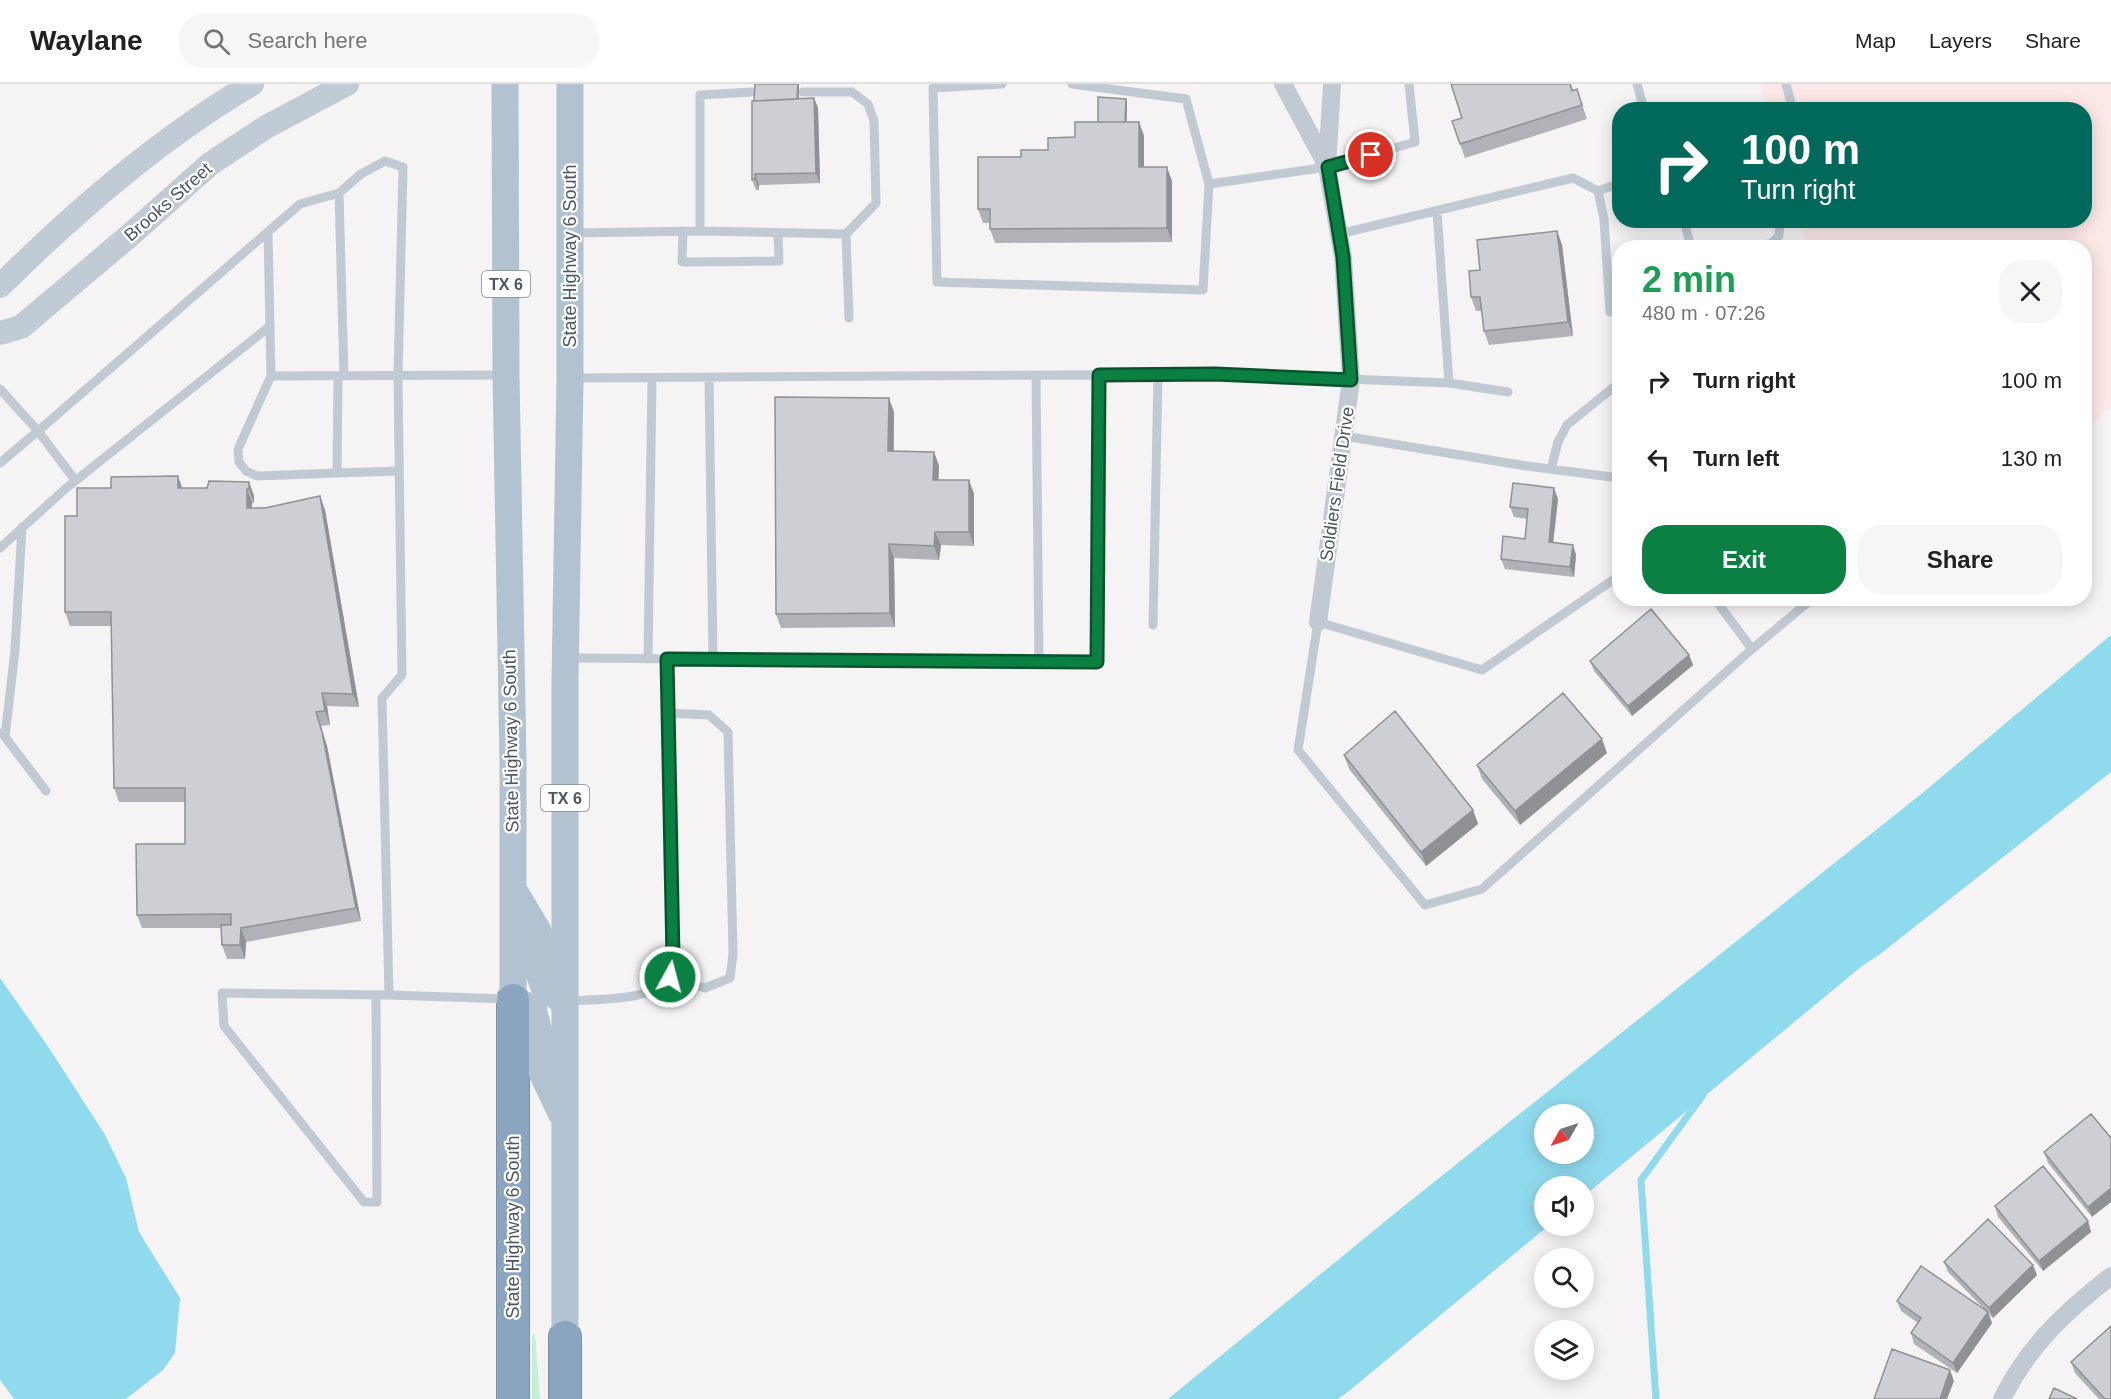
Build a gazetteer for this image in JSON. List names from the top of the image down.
{
  "streets": {
    "highway": ["State Highway 6 South", "TX 6"],
    "main road": ["Brooks Street"],
    "street": ["Soldiers Field Drive"]
  },
  "north": "bottom left",
  "page": {
    "header": "Waylane",
    "search": "Search here",
    "nav": ["Map", "Layers", "Share"],
    "turn": ["100 m", "Turn right"],
    "heading": ["2 min", "480 m · 07:26"],
    "list": [
      {
        "name": "Turn right",
        "value": "100 m"
      },
      {
        "name": "Turn left",
        "value": "130 m"
      }
    ],
    "buttons": ["Exit", "Share"]
  }
}
